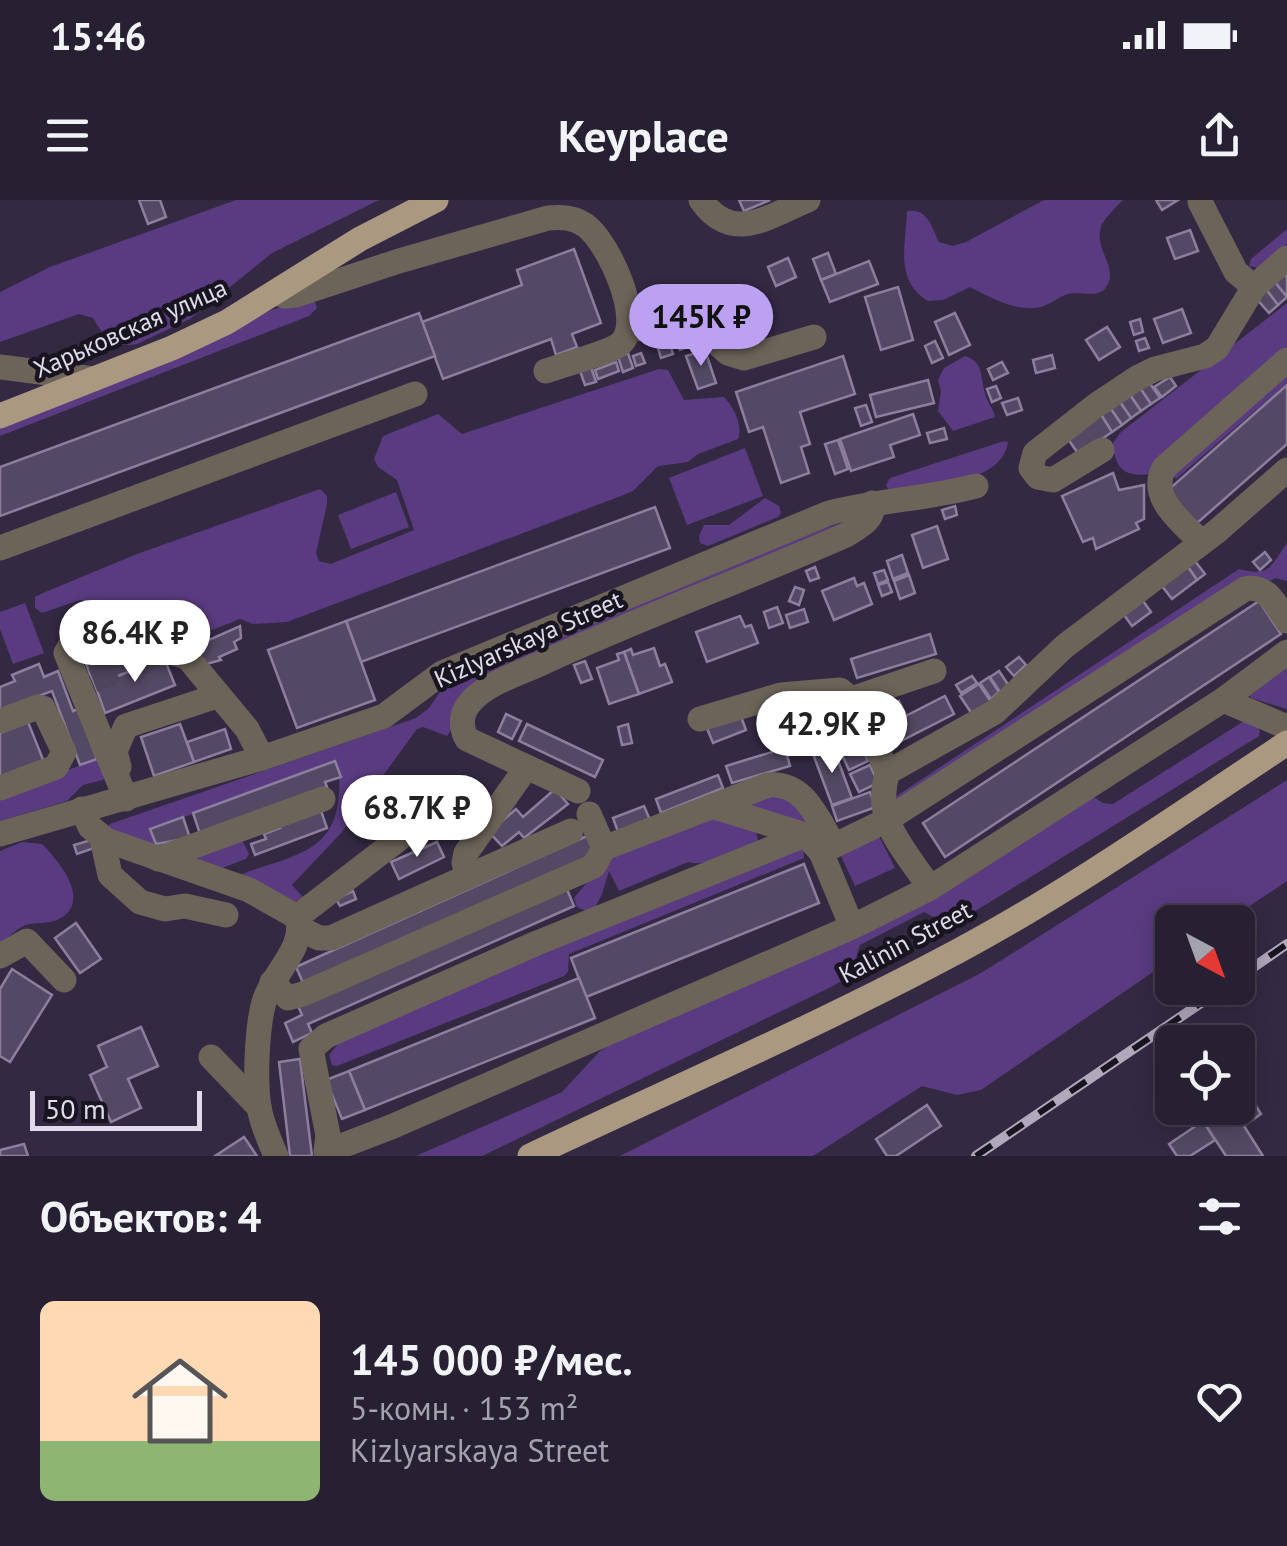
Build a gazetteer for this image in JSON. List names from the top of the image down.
{
  "streets": {
    "main road": ["Харьковская улица", "Kalinin Street"],
    "street": ["Kizlyarskaya Street"]
  },
  "scale_bar": "50 m",
  "north": "bottom right",
  "page": {
    "status": "15:46",
    "header": "Keyplace",
    "price": [
      "145K ₽",
      "86.4K ₽",
      "42.9K ₽",
      "68.7K ₽"
    ],
    "scale": "50 m",
    "heading": "Объектов: 4",
    "list": [
      {
        "name": "145 000 ₽/мес.",
        "note": "5-комн. · 153 m² · Kizlyarskaya Street"
      }
    ]
  }
}
